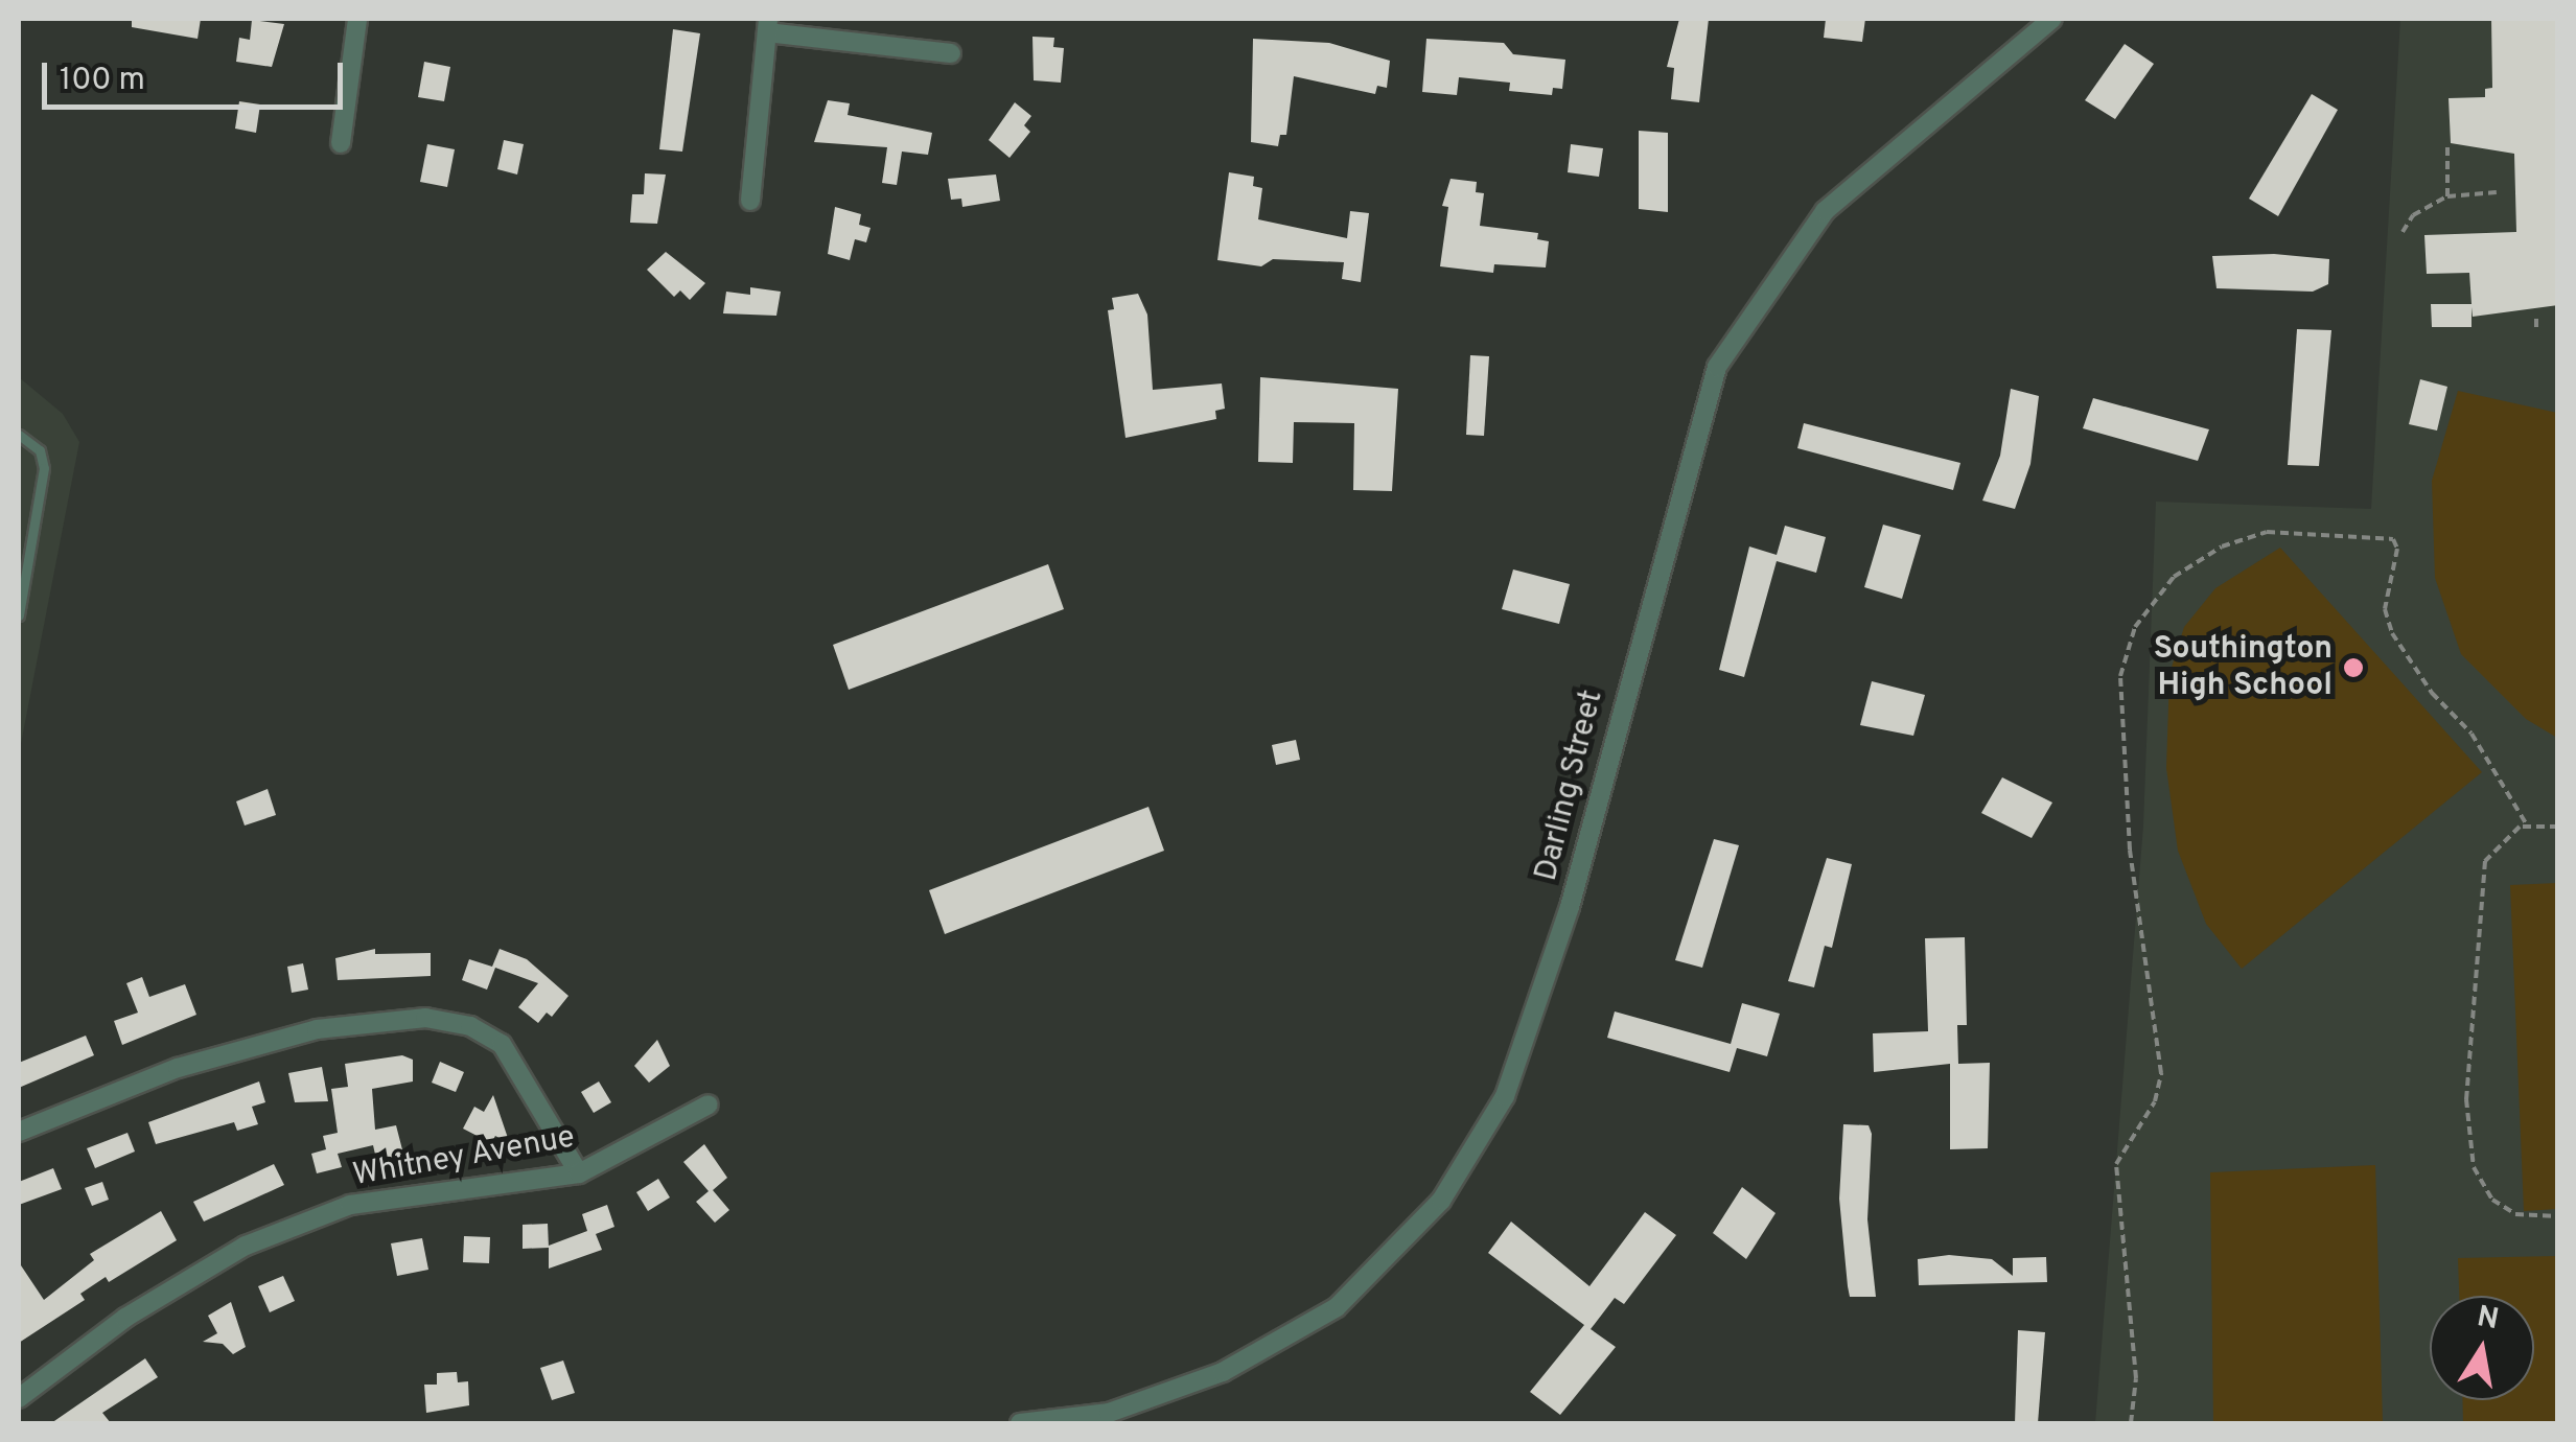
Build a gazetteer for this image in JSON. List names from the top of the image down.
{
  "streets": {
    "street": ["Darling Street", "Whitney Avenue"]
  },
  "places": ["Southington High School"],
  "scale_bar": "100 m",
  "north": "top"
}
